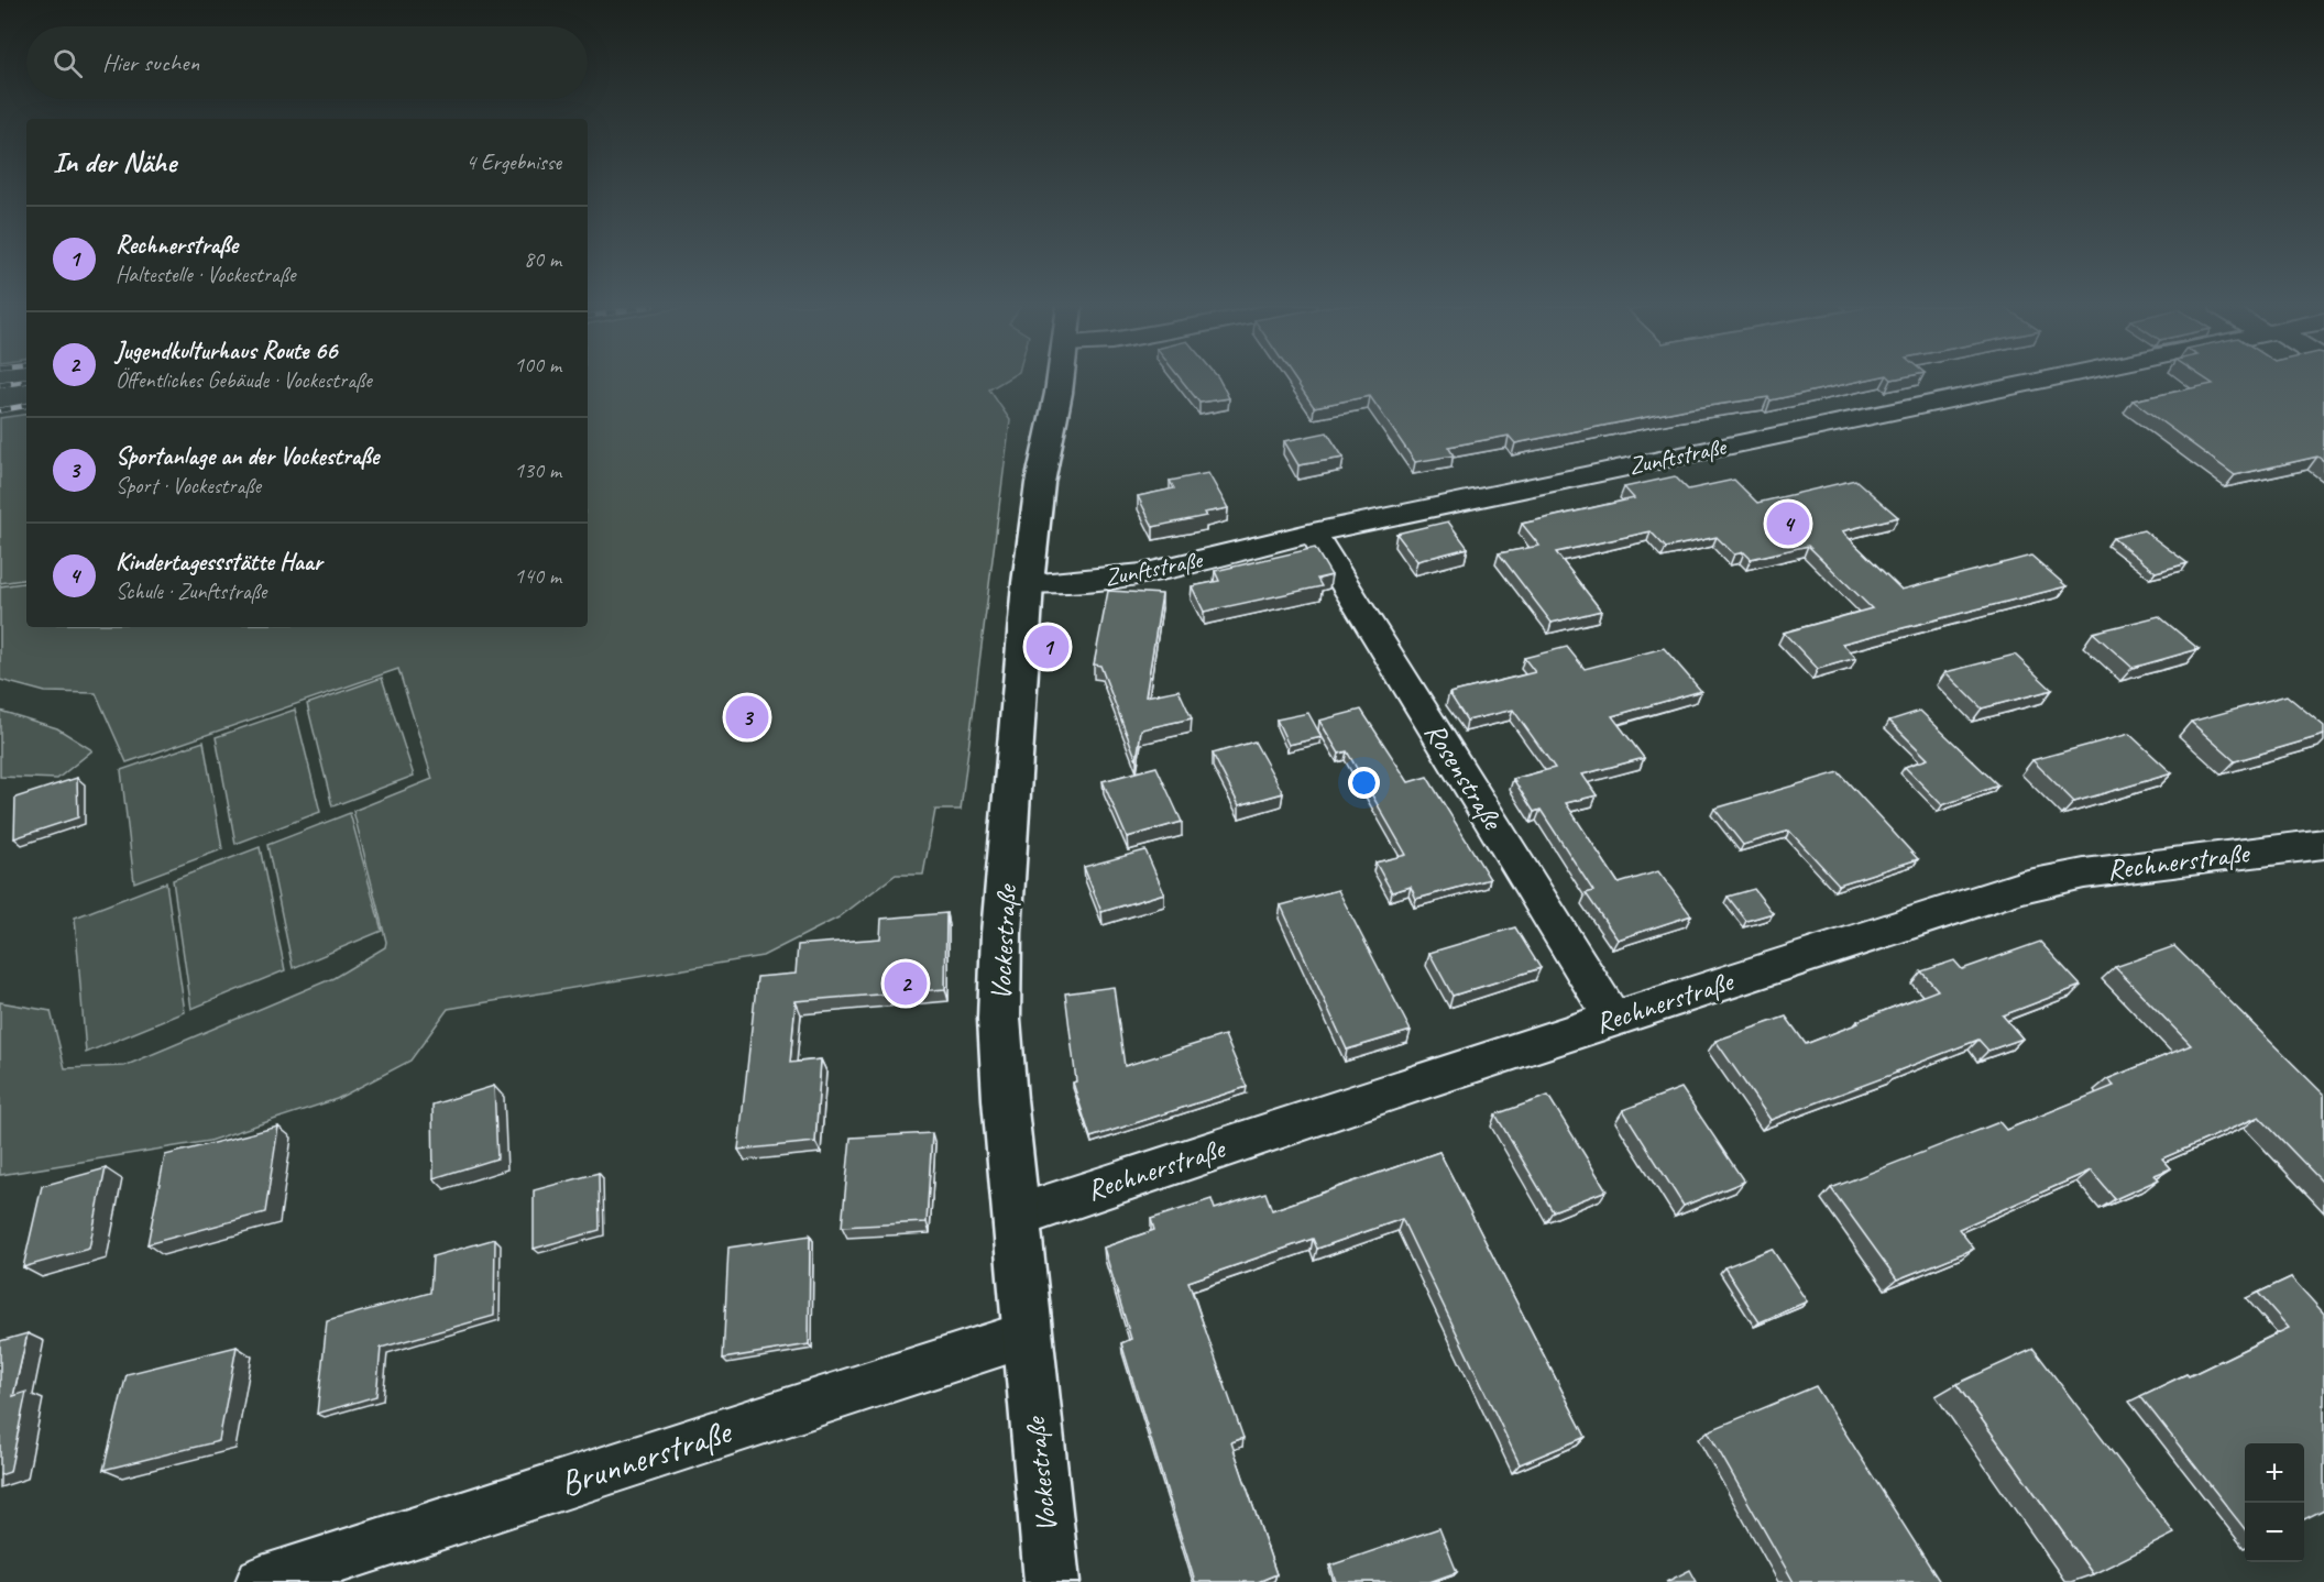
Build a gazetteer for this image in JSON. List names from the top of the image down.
{
  "streets": {
    "main road": ["Vockestraße"],
    "street": [
      "Zunftstraße",
      "Rosenstraße",
      "Rechnerstraße",
      "Brunnerstraße"
    ]
  },
  "crossings": [
    ["Zunftstraße", "Rosenstraße"],
    ["Zunftstraße", "Vockestraße"],
    ["Rosenstraße", "Rechnerstraße"],
    ["Rechnerstraße", "Vockestraße"],
    ["Vockestraße", "Brunnerstraße"]
  ],
  "page": {
    "search": "Hier suchen",
    "heading": ["In der Nähe", "4 Ergebnisse"],
    "list": [
      {
        "mark": "1",
        "name": "Rechnerstraße",
        "note": "Haltestelle · Vockestraße",
        "value": "80 m"
      },
      {
        "mark": "2",
        "name": "Jugendkulturhaus Route 66",
        "note": "Öffentliches Gebäude · Vockestraße",
        "value": "100 m"
      },
      {
        "mark": "3",
        "name": "Sportanlage an der Vockestraße",
        "note": "Sport · Vockestraße",
        "value": "130 m"
      },
      {
        "mark": "4",
        "name": "Kindertagessstätte Haar",
        "note": "Schule · Zunftstraße",
        "value": "140 m"
      }
    ],
    "pins": [
      "4",
      "1",
      "3",
      "2"
    ],
    "map_buttons": ["+", "−"]
  }
}
